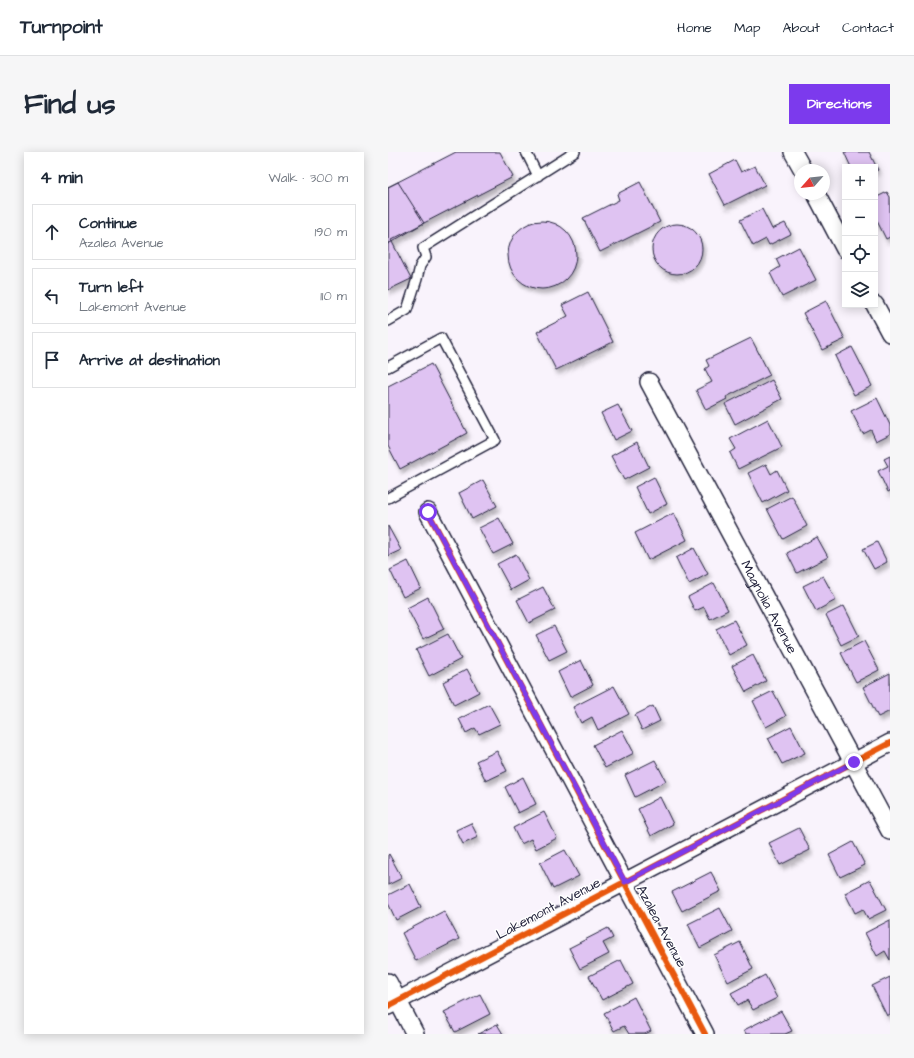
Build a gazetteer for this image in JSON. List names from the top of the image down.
{
  "streets": {
    "street": ["Magnolia Avenue", "Lakemont Avenue", "Azalea Avenue"]
  },
  "crossings": [
    ["Magnolia Avenue", "Lakemont Avenue"],
    ["Lakemont Avenue", "Azalea Avenue"]
  ],
  "north": "bottom left",
  "page": {
    "header": "Turnpoint",
    "nav": [
      "Home",
      "Map",
      "About",
      "Contact"
    ],
    "buttons": "Directions",
    "title": "Find us",
    "heading": ["4 min", "Walk · 300 m"],
    "map_buttons": ["+", "−"],
    "list": [
      ["Continue", "Azalea Avenue", "190 m"],
      ["Turn left", "Lakemont Avenue", "110 m"],
      "Arrive at destination"
    ]
  }
}
